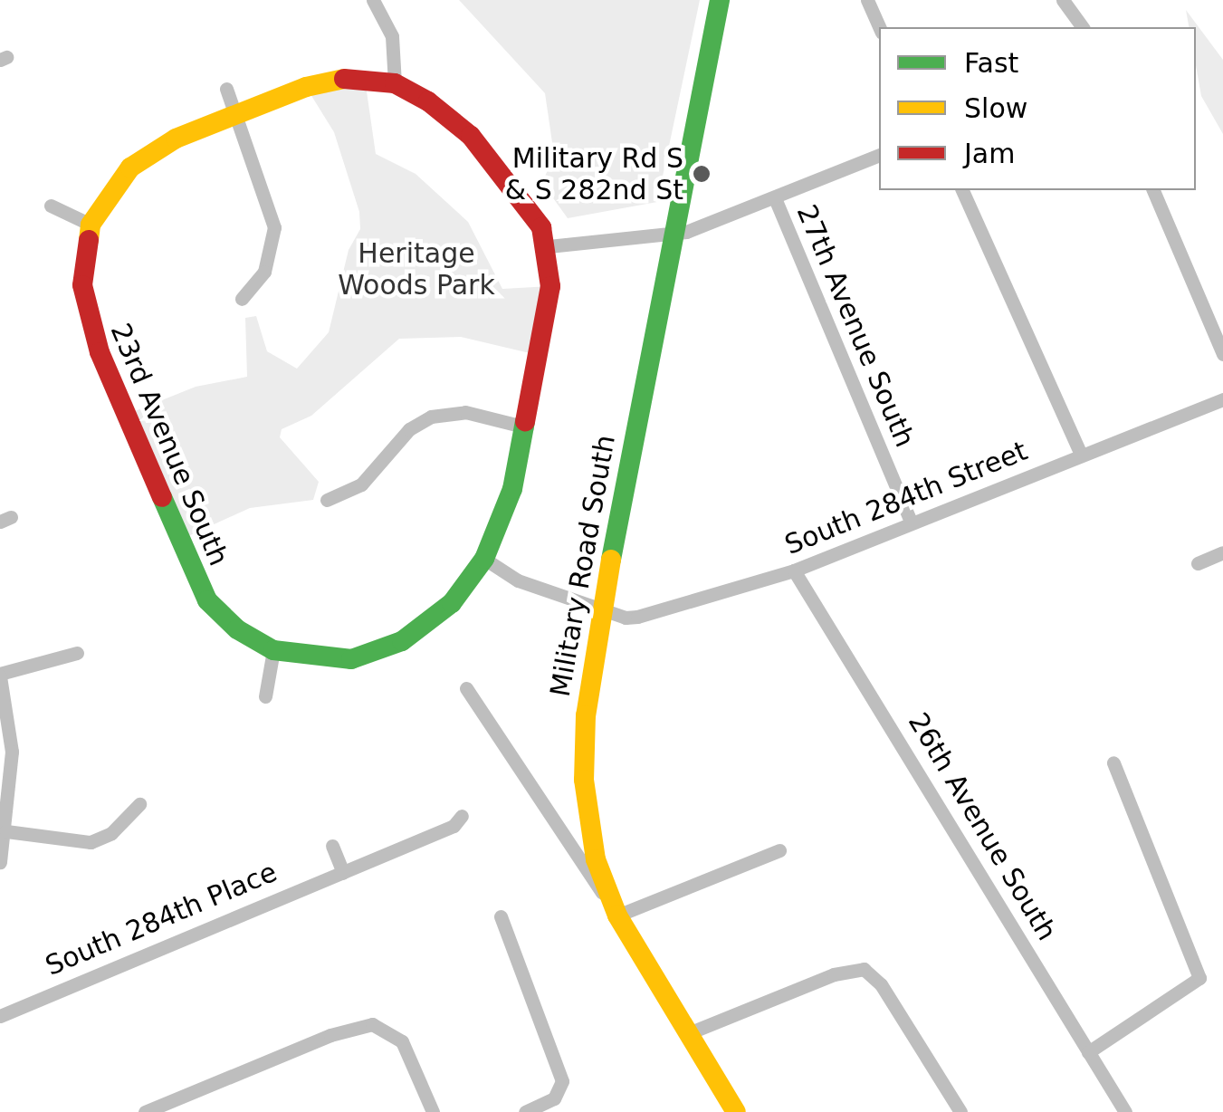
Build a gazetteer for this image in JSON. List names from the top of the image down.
{
  "streets": {
    "street": [
      "27th Avenue South",
      "23rd Avenue South",
      "South 284th Street",
      "Military Road South",
      "26th Avenue South",
      "South 284th Place"
    ]
  },
  "crossings": [
    ["27th Avenue South", "South 284th Street"],
    ["South 284th Street", "Military Road South"],
    ["South 284th Street", "26th Avenue South"]
  ],
  "parks": ["Heritage Woods Park"],
  "places": ["Military Rd S & S 282nd St"],
  "legend": ["Fast", "Slow", "Jam"]
}
